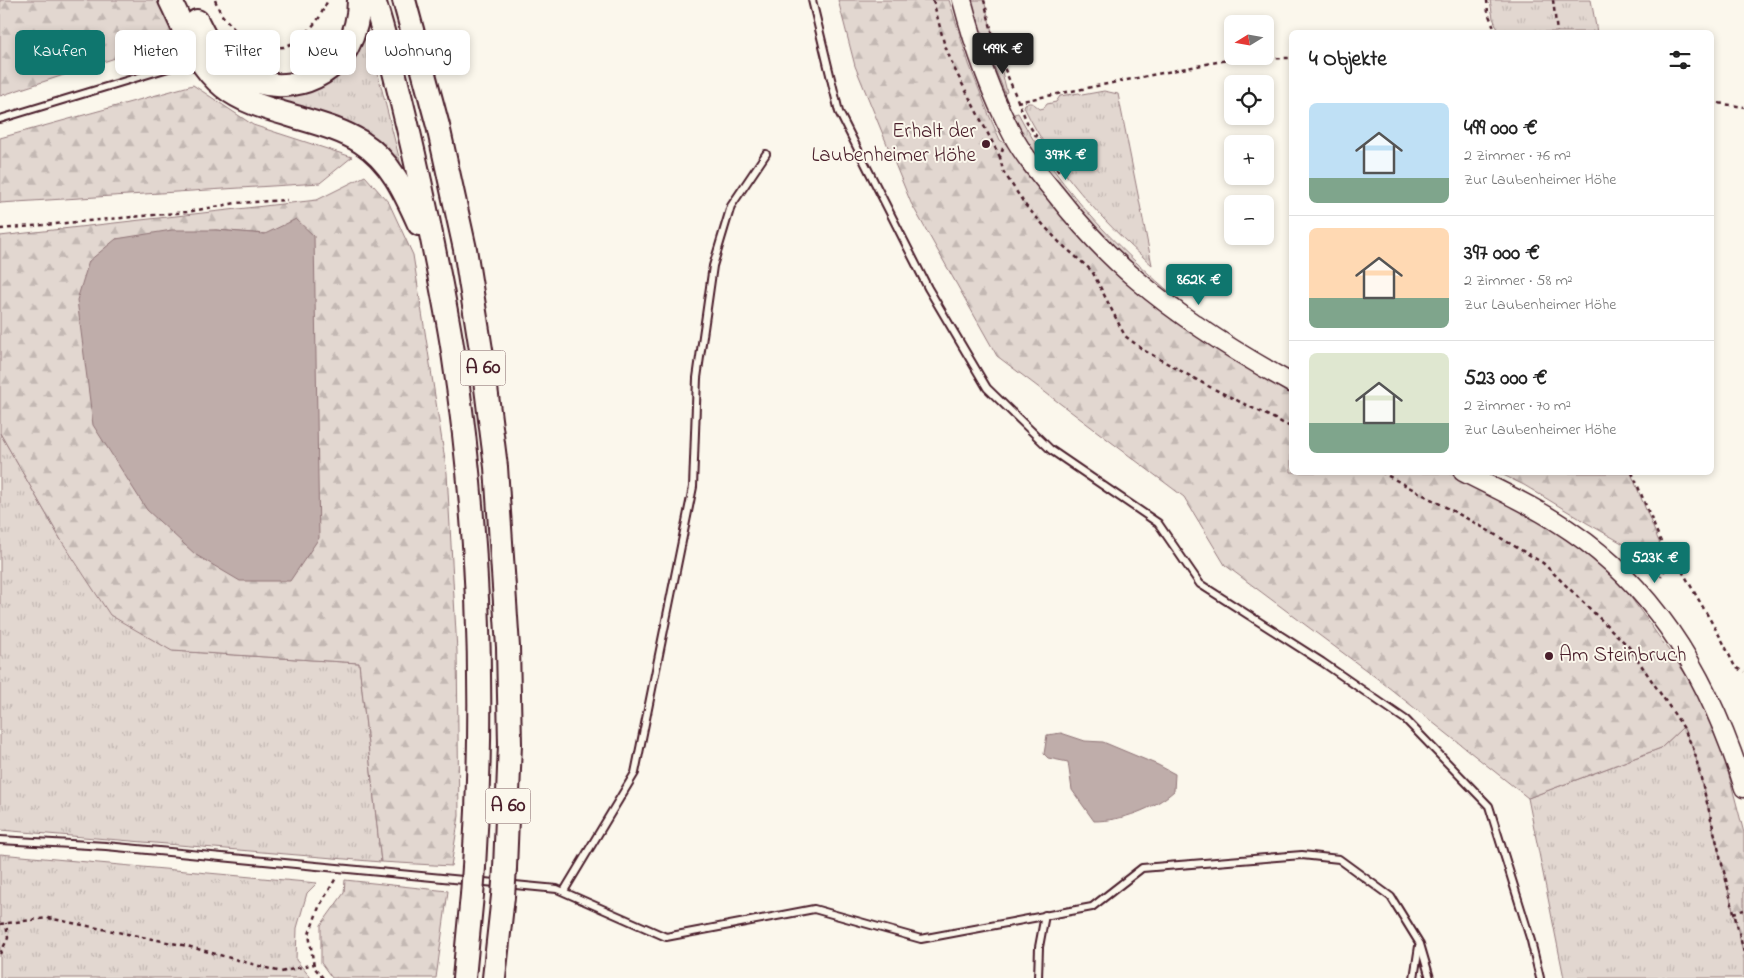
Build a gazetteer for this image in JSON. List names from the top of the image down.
{
  "streets": {
    "highway": ["A 60"]
  },
  "places": ["Erhalt der Laubenheimer Höhe", "Am Steinbruch"],
  "north": "left",
  "page": {
    "map_buttons": ["+", "−"],
    "chip": [
      "Kaufen",
      "Mieten",
      "Filter",
      "Neu",
      "Wohnung"
    ],
    "heading": "4 Objekte",
    "price": [
      "499K €",
      "397K €",
      "862K €",
      "523K €"
    ],
    "list": [
      {
        "name": "499 000 €",
        "note": "2 Zimmer · 76 m² · Zur Laubenheimer Höhe"
      },
      {
        "name": "397 000 €",
        "note": "2 Zimmer · 58 m² · Zur Laubenheimer Höhe"
      },
      {
        "name": "523 000 €",
        "note": "2 Zimmer · 70 m² · Zur Laubenheimer Höhe"
      }
    ]
  }
}
